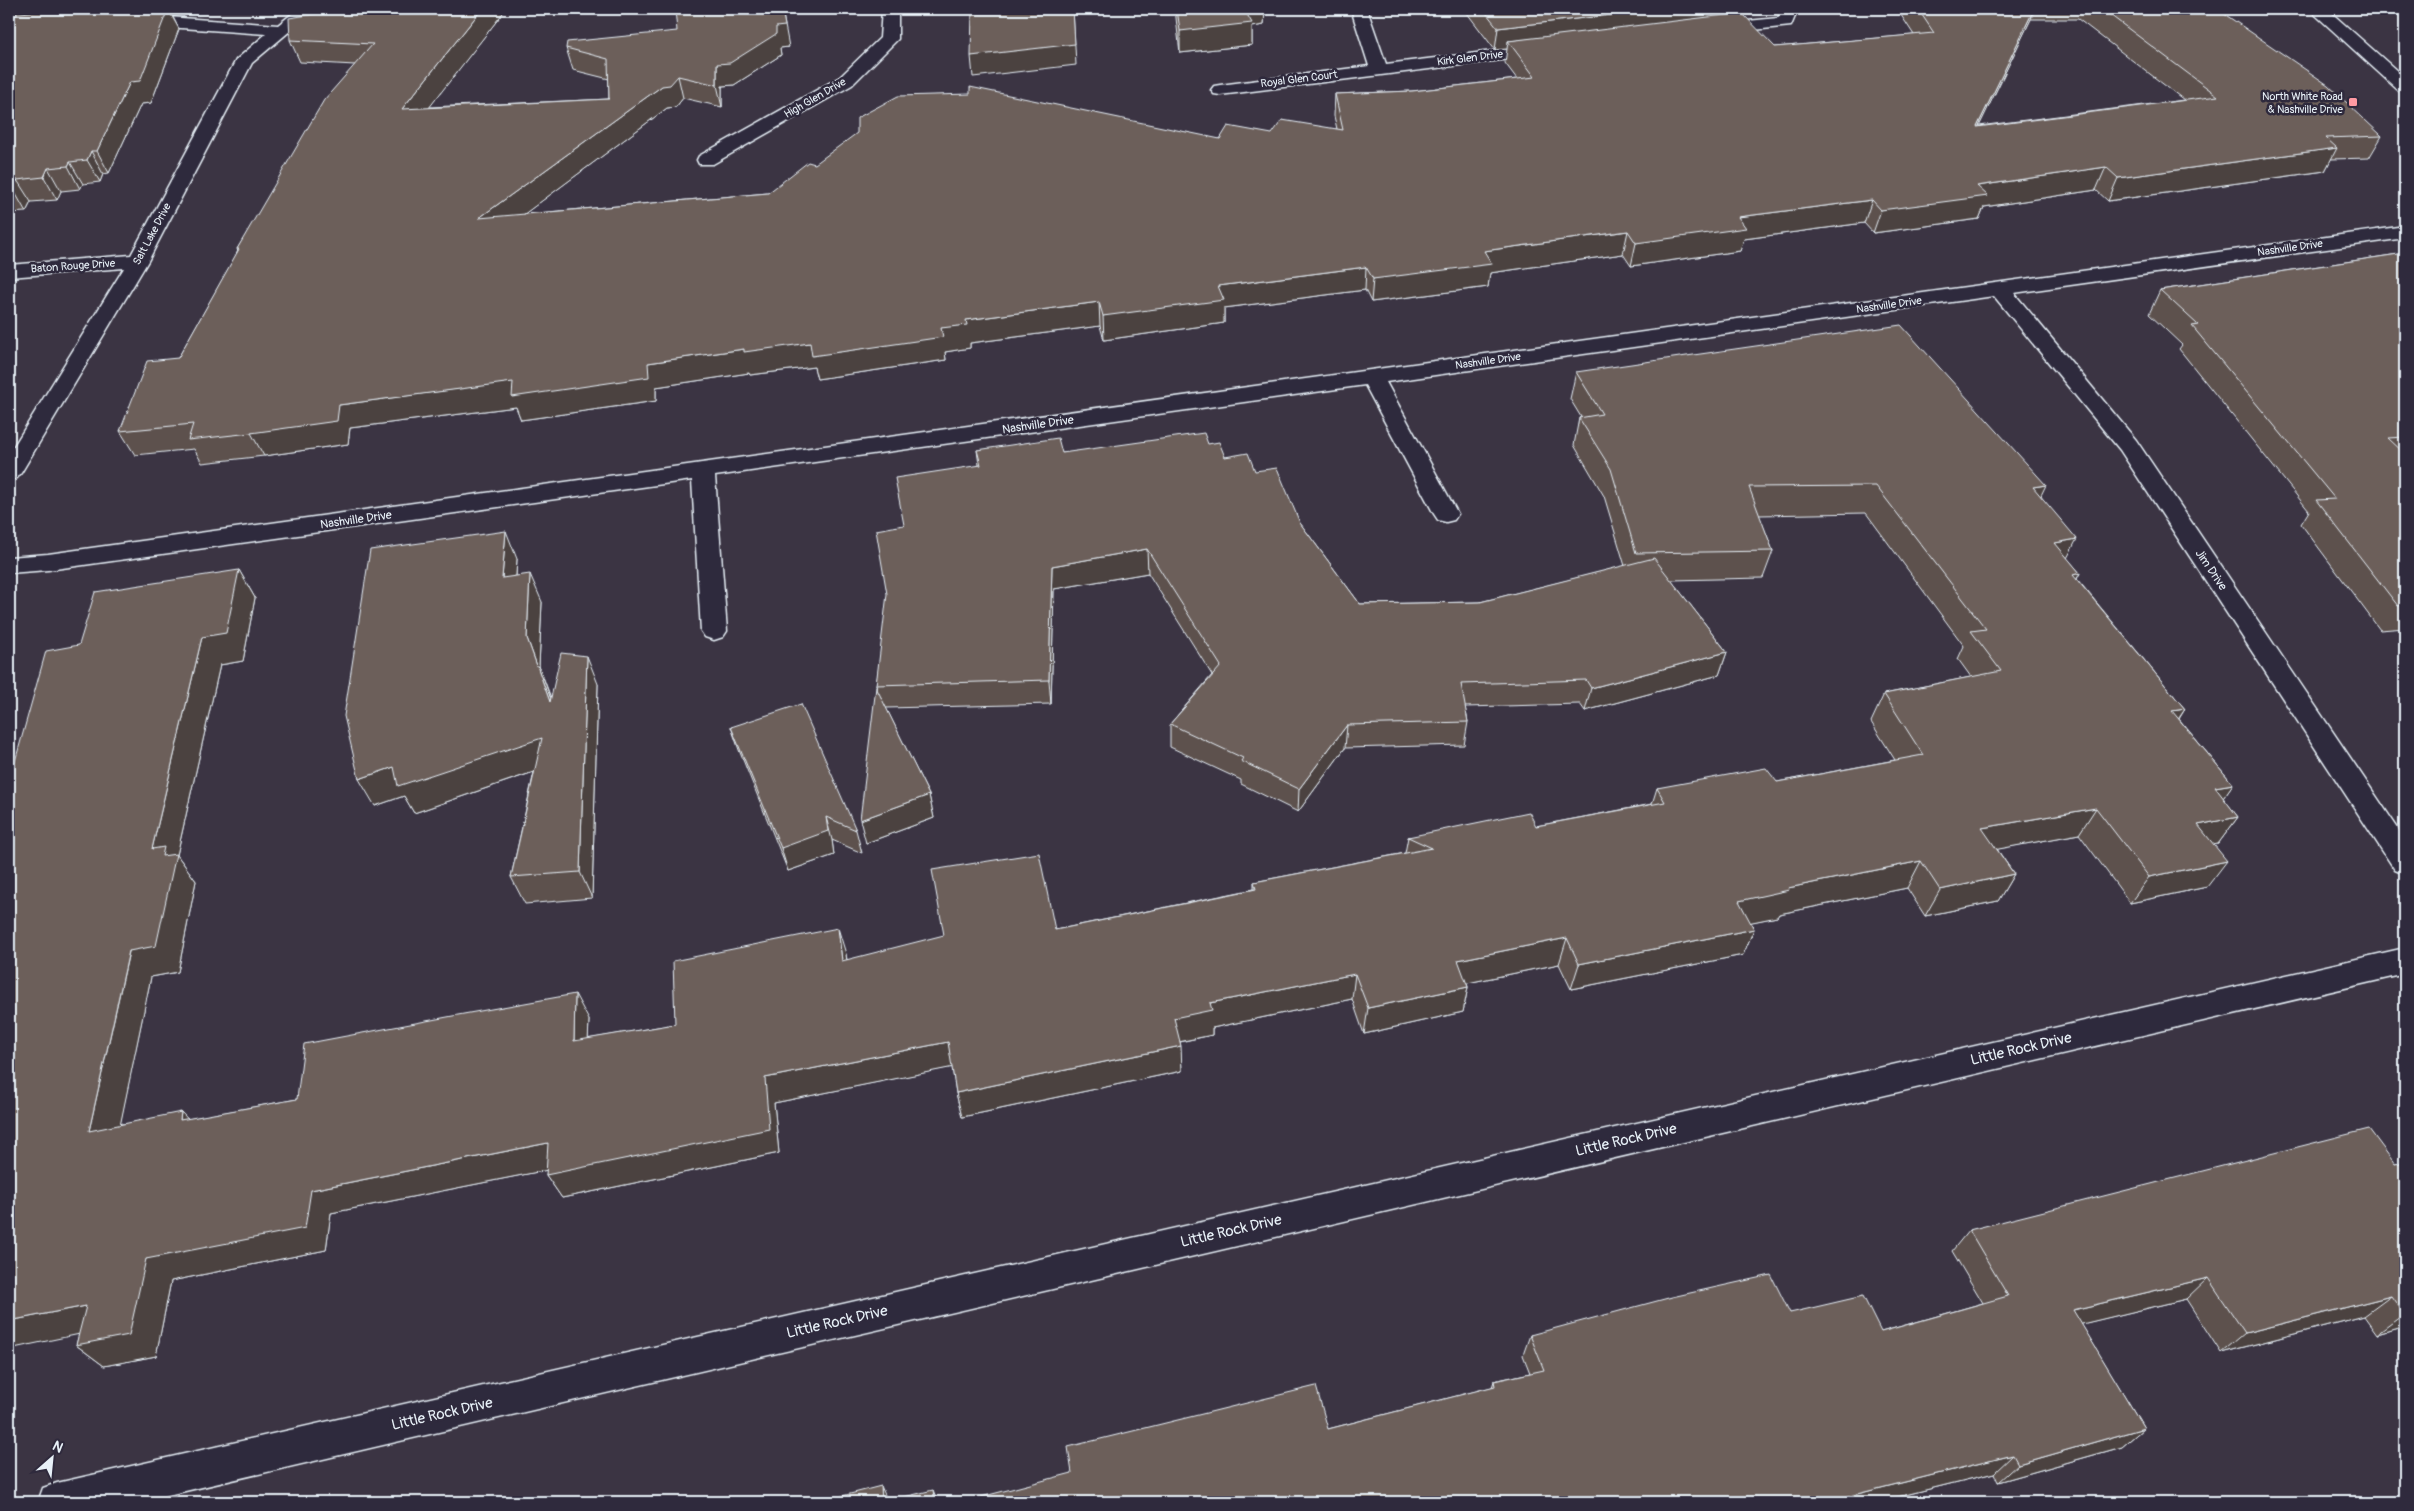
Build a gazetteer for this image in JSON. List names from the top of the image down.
{
  "streets": {
    "street": [
      "Kirk Glen Drive",
      "Royal Glen Court",
      "High Glen Drive",
      "Salt Lake Drive",
      "Nashville Drive",
      "Baton Rouge Drive",
      "Jim Drive",
      "Little Rock Drive"
    ]
  },
  "crossings": [
    ["Kirk Glen Drive", "Royal Glen Court"],
    ["Salt Lake Drive", "Baton Rouge Drive"],
    ["Nashville Drive", "Jim Drive"]
  ],
  "places": {
    "transit": ["North White Road & Nashville Drive"]
  },
  "north": "top right"
}
